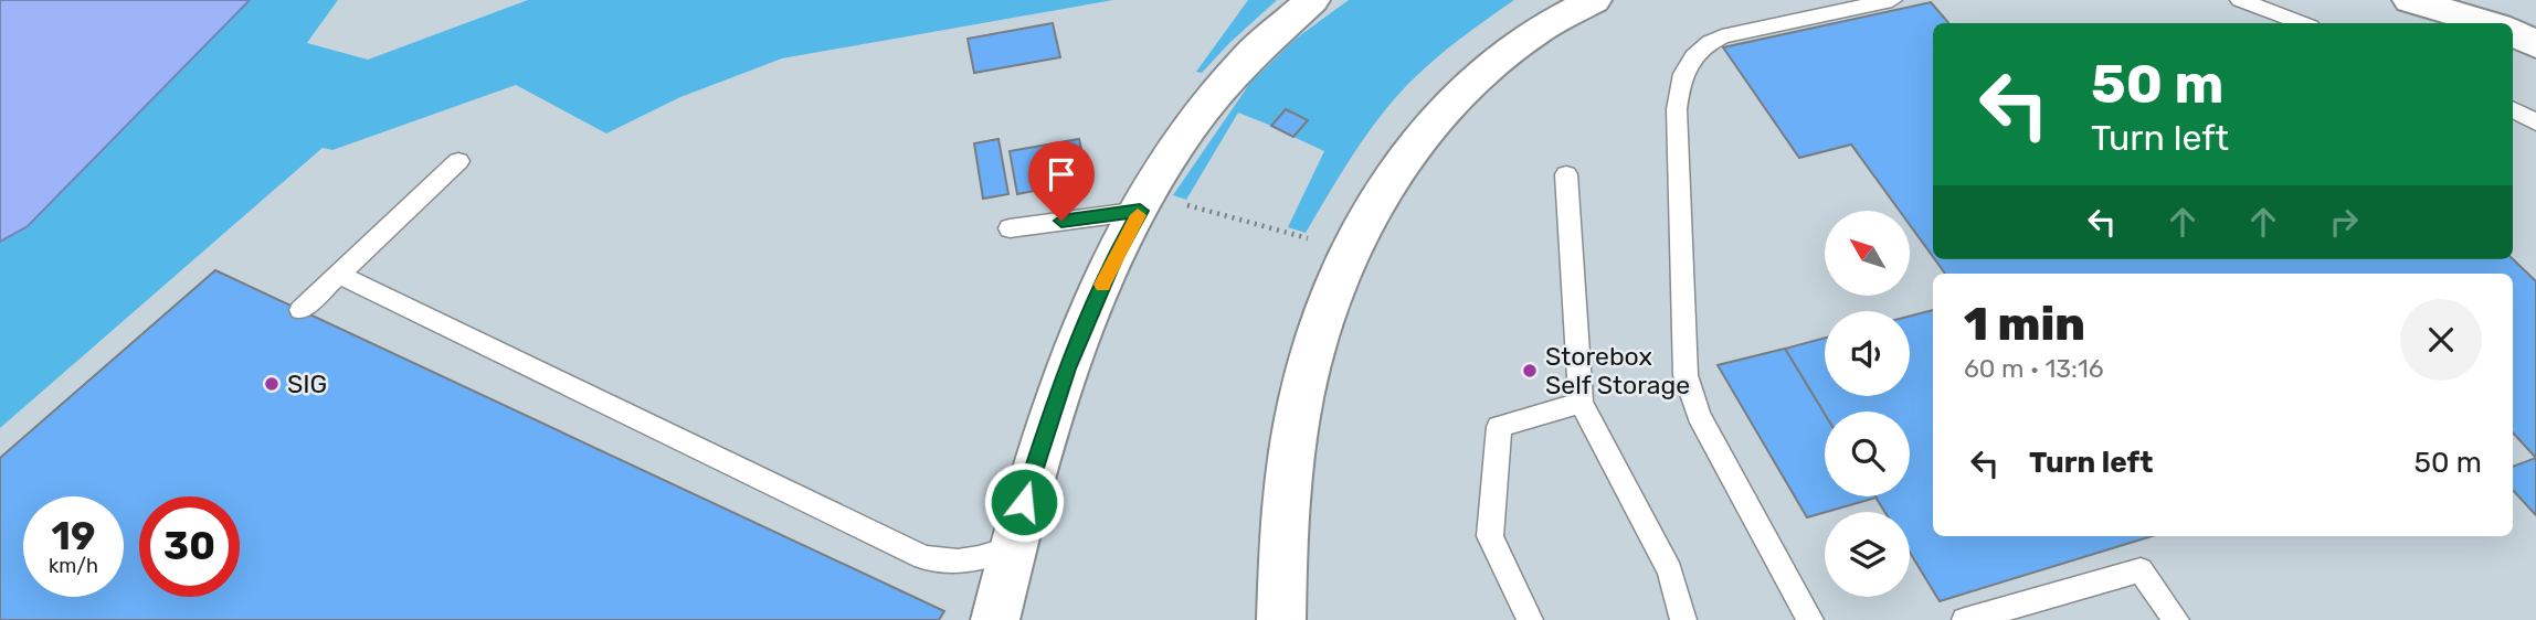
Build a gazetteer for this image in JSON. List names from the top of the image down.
{
  "places": ["Storebox Self Storage", "SIG"],
  "north": "top left",
  "page": {
    "turn": ["50 m", "Turn left"],
    "heading": ["1 min", "60 m · 13:16"],
    "list": [
      {
        "name": "Turn left",
        "value": "50 m"
      }
    ],
    "speed": "19 km/h",
    "limit": "30"
  }
}
